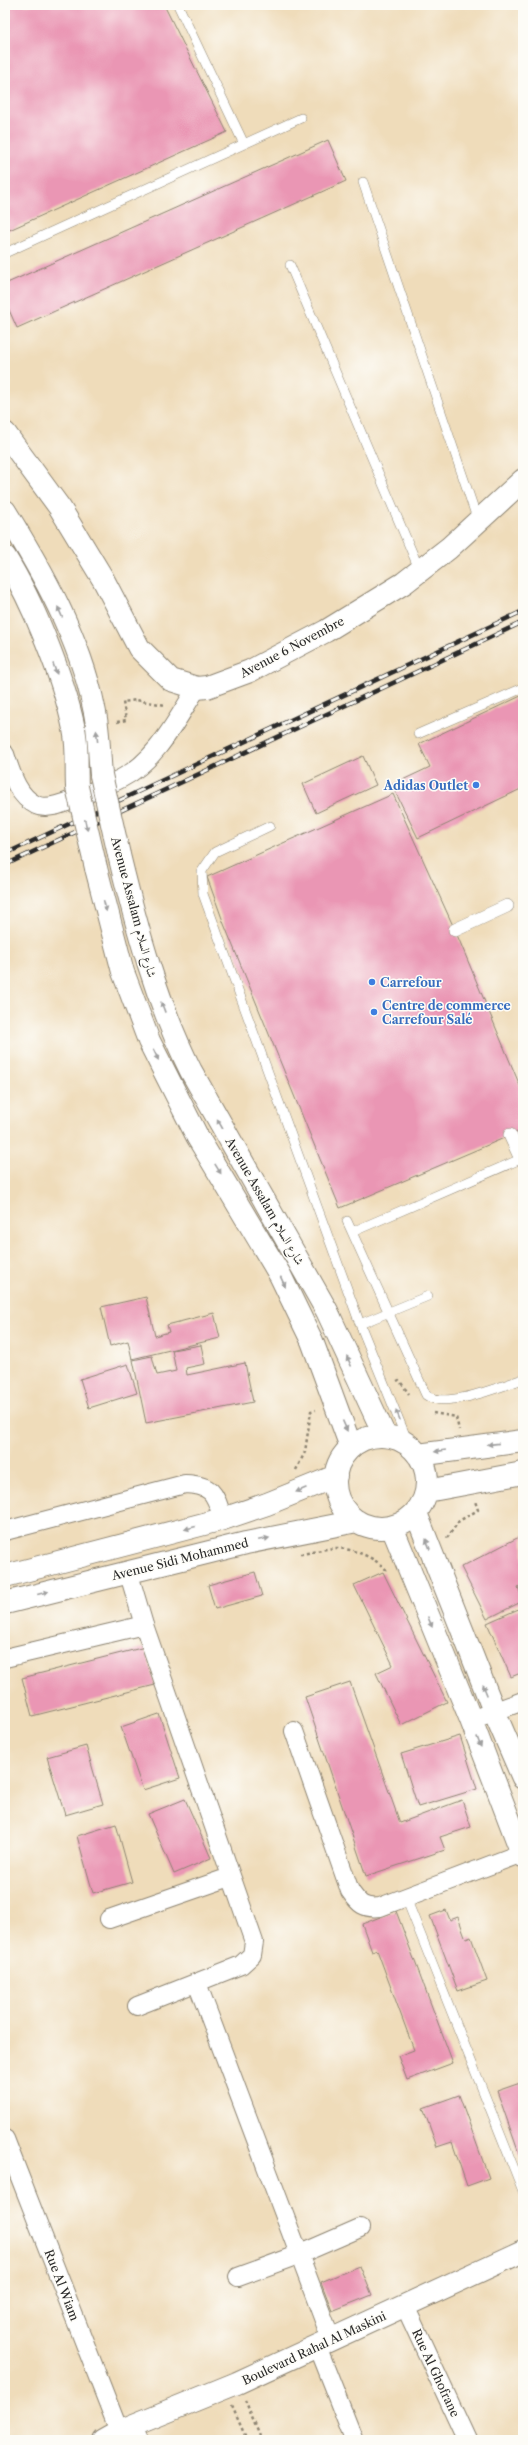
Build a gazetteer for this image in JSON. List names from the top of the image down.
{
  "streets": {
    "street": [
      "Avenue 6 Novembre",
      "Avenue Assalam شارع السلام",
      "Avenue Sidi Mohammed",
      "Rue Al Wiam",
      "Boulevard Rahal Al Maskini",
      "Rue Al Ghofrane"
    ]
  },
  "crossings": [
    ["Avenue Assalam شارع السلام", "Avenue Sidi Mohammed"],
    ["Rue Al Wiam", "Boulevard Rahal Al Maskini"],
    ["Boulevard Rahal Al Maskini", "Rue Al Ghofrane"]
  ],
  "places": ["Adidas Outlet", "Carrefour", "Centre de commerce Carrefour Salé"]
}
